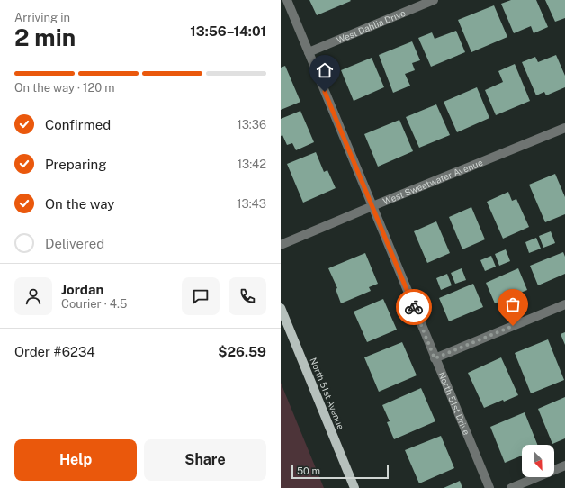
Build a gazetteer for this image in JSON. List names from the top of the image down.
{
  "streets": {
    "main road": ["North 51st Avenue"],
    "street": ["West Dahlia Drive", "West Sweetwater Avenue", "North 51st Drive"]
  },
  "crossings": [
    ["West Dahlia Drive", "North 51st Drive"],
    ["West Sweetwater Avenue", "North 51st Drive"]
  ],
  "scale_bar": "50 m",
  "north": "bottom right",
  "page": {
    "heading": ["2 min", "Arriving in", "13:56–14:01"],
    "panel": [
      "Jordan",
      "Courier · 4.5",
      "Order #6234",
      "$26.59"
    ],
    "bar": "On the way · 120 m",
    "list": [
      ["Confirmed", "13:36"],
      ["Preparing", "13:42"],
      ["On the way", "13:43"],
      "Delivered"
    ],
    "buttons": ["Help", "Share"],
    "scale": "50 m"
  }
}
